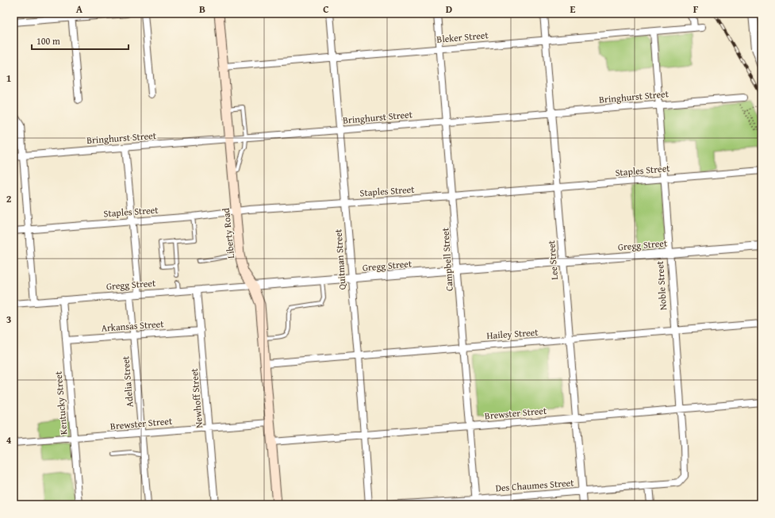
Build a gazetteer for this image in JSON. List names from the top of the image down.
{
  "streets": {
    "main road": ["Liberty Road"],
    "street": [
      "Bleker Street",
      "Bringhurst Street",
      "Staples Street",
      "Gregg Street",
      "Quitman Street",
      "Campbell Street",
      "Lee Street",
      "Noble Street",
      "Arkansas Street",
      "Hailey Street",
      "Adelia Street",
      "Newhoff Street",
      "Kentucky Street",
      "Brewster Street",
      "Des Chaumes Street"
    ]
  },
  "crossings": [
    ["Bleker Street", "Liberty Road"],
    ["Bleker Street", "Quitman Street"],
    ["Bleker Street", "Campbell Street"],
    ["Bleker Street", "Lee Street"],
    ["Bleker Street", "Noble Street"],
    ["Bringhurst Street", "Liberty Road"],
    ["Bringhurst Street", "Quitman Street"],
    ["Bringhurst Street", "Campbell Street"],
    ["Bringhurst Street", "Lee Street"],
    ["Bringhurst Street", "Noble Street"],
    ["Staples Street", "Liberty Road"],
    ["Staples Street", "Quitman Street"],
    ["Staples Street", "Campbell Street"],
    ["Staples Street", "Lee Street"],
    ["Staples Street", "Noble Street"],
    ["Liberty Road", "Gregg Street"],
    ["Liberty Road", "Hailey Street"],
    ["Liberty Road", "Brewster Street"],
    ["Gregg Street", "Quitman Street"],
    ["Gregg Street", "Campbell Street"],
    ["Gregg Street", "Lee Street"],
    ["Gregg Street", "Noble Street"],
    ["Gregg Street", "Adelia Street"],
    ["Gregg Street", "Newhoff Street"],
    ["Gregg Street", "Kentucky Street"],
    ["Quitman Street", "Hailey Street"],
    ["Quitman Street", "Brewster Street"],
    ["Campbell Street", "Hailey Street"],
    ["Campbell Street", "Brewster Street"],
    ["Campbell Street", "Des Chaumes Street"],
    ["Lee Street", "Hailey Street"],
    ["Lee Street", "Brewster Street"],
    ["Lee Street", "Des Chaumes Street"],
    ["Noble Street", "Hailey Street"],
    ["Noble Street", "Brewster Street"],
    ["Noble Street", "Des Chaumes Street"],
    ["Arkansas Street", "Adelia Street"],
    ["Arkansas Street", "Newhoff Street"],
    ["Arkansas Street", "Kentucky Street"],
    ["Adelia Street", "Brewster Street"],
    ["Newhoff Street", "Brewster Street"],
    ["Kentucky Street", "Brewster Street"]
  ],
  "scale_bar": "100 m",
  "grid": {
    "columns": [
      "A",
      "B",
      "C",
      "D",
      "E",
      "F"
    ],
    "rows": [
      "1",
      "2",
      "3",
      "4"
    ]
  }
}
